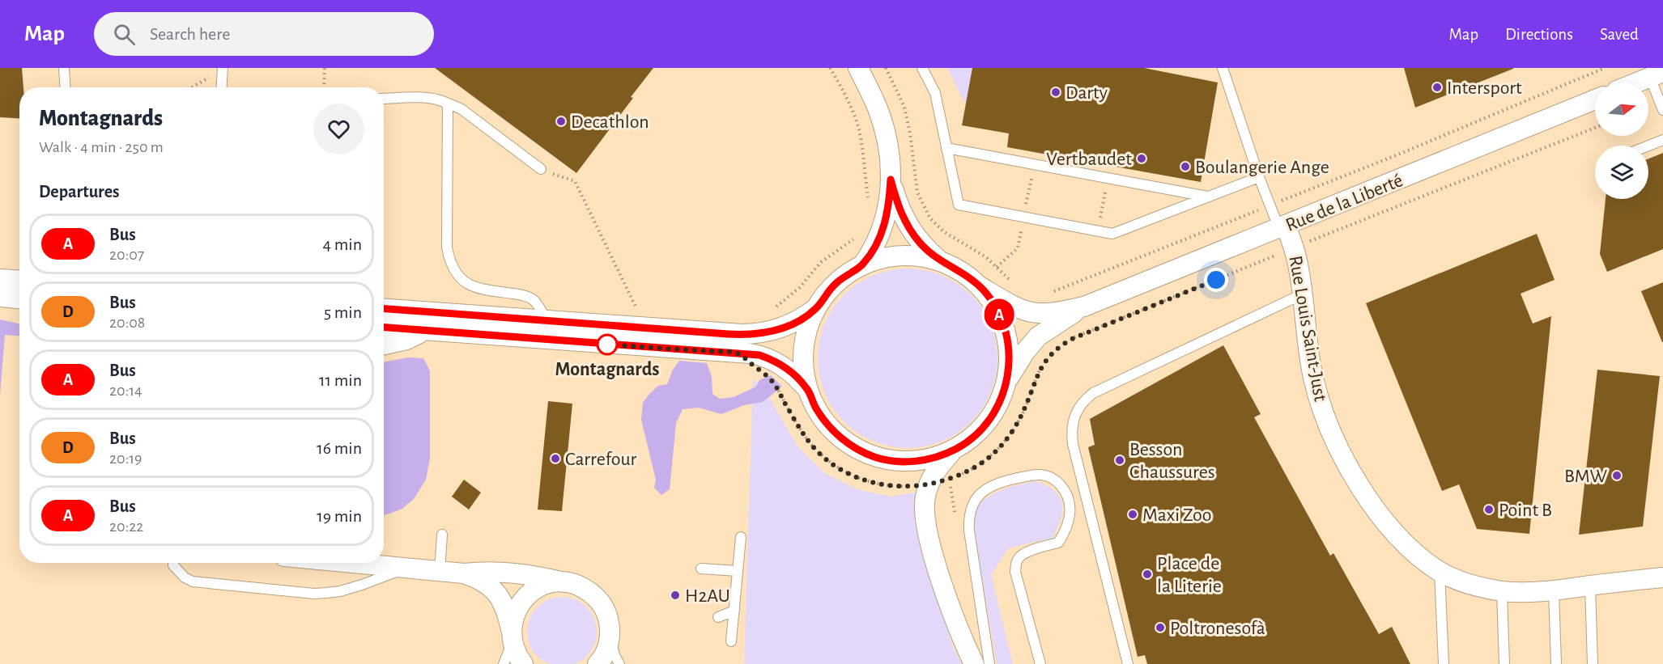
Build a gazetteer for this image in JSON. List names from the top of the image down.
{
  "streets": {
    "street": ["Rue de la Liberté", "Rue Louis Saint-Just"]
  },
  "crossings": [
    ["Rue de la Liberté", "Rue Louis Saint-Just"]
  ],
  "places": [
    "Intersport",
    "Darty",
    "Decathlon",
    "Vertbaudet",
    "Boulangerie Ange",
    "Montagnards",
    "Carrefour",
    "Besson Chaussures",
    "BMW",
    "Point B",
    "Maxi Zoo",
    "Place de la Literie",
    "H2AU",
    "Poltronesofà"
  ],
  "lines": ["bus line A"],
  "north": "right",
  "page": {
    "header": "Map",
    "search": "Search here",
    "nav": ["Map", "Directions", "Saved"],
    "on_map": "A",
    "heading": [
      ["Montagnards", "Walk · 4 min · 250 m"],
      "Departures"
    ],
    "list": [
      {
        "mark": "A",
        "name": "Bus",
        "note": "20:07",
        "value": "4 min"
      },
      {
        "mark": "D",
        "name": "Bus",
        "note": "20:08",
        "value": "5 min"
      },
      {
        "mark": "A",
        "name": "Bus",
        "note": "20:14",
        "value": "11 min"
      },
      {
        "mark": "D",
        "name": "Bus",
        "note": "20:19",
        "value": "16 min"
      },
      {
        "mark": "A",
        "name": "Bus",
        "note": "20:22",
        "value": "19 min"
      }
    ]
  }
}
